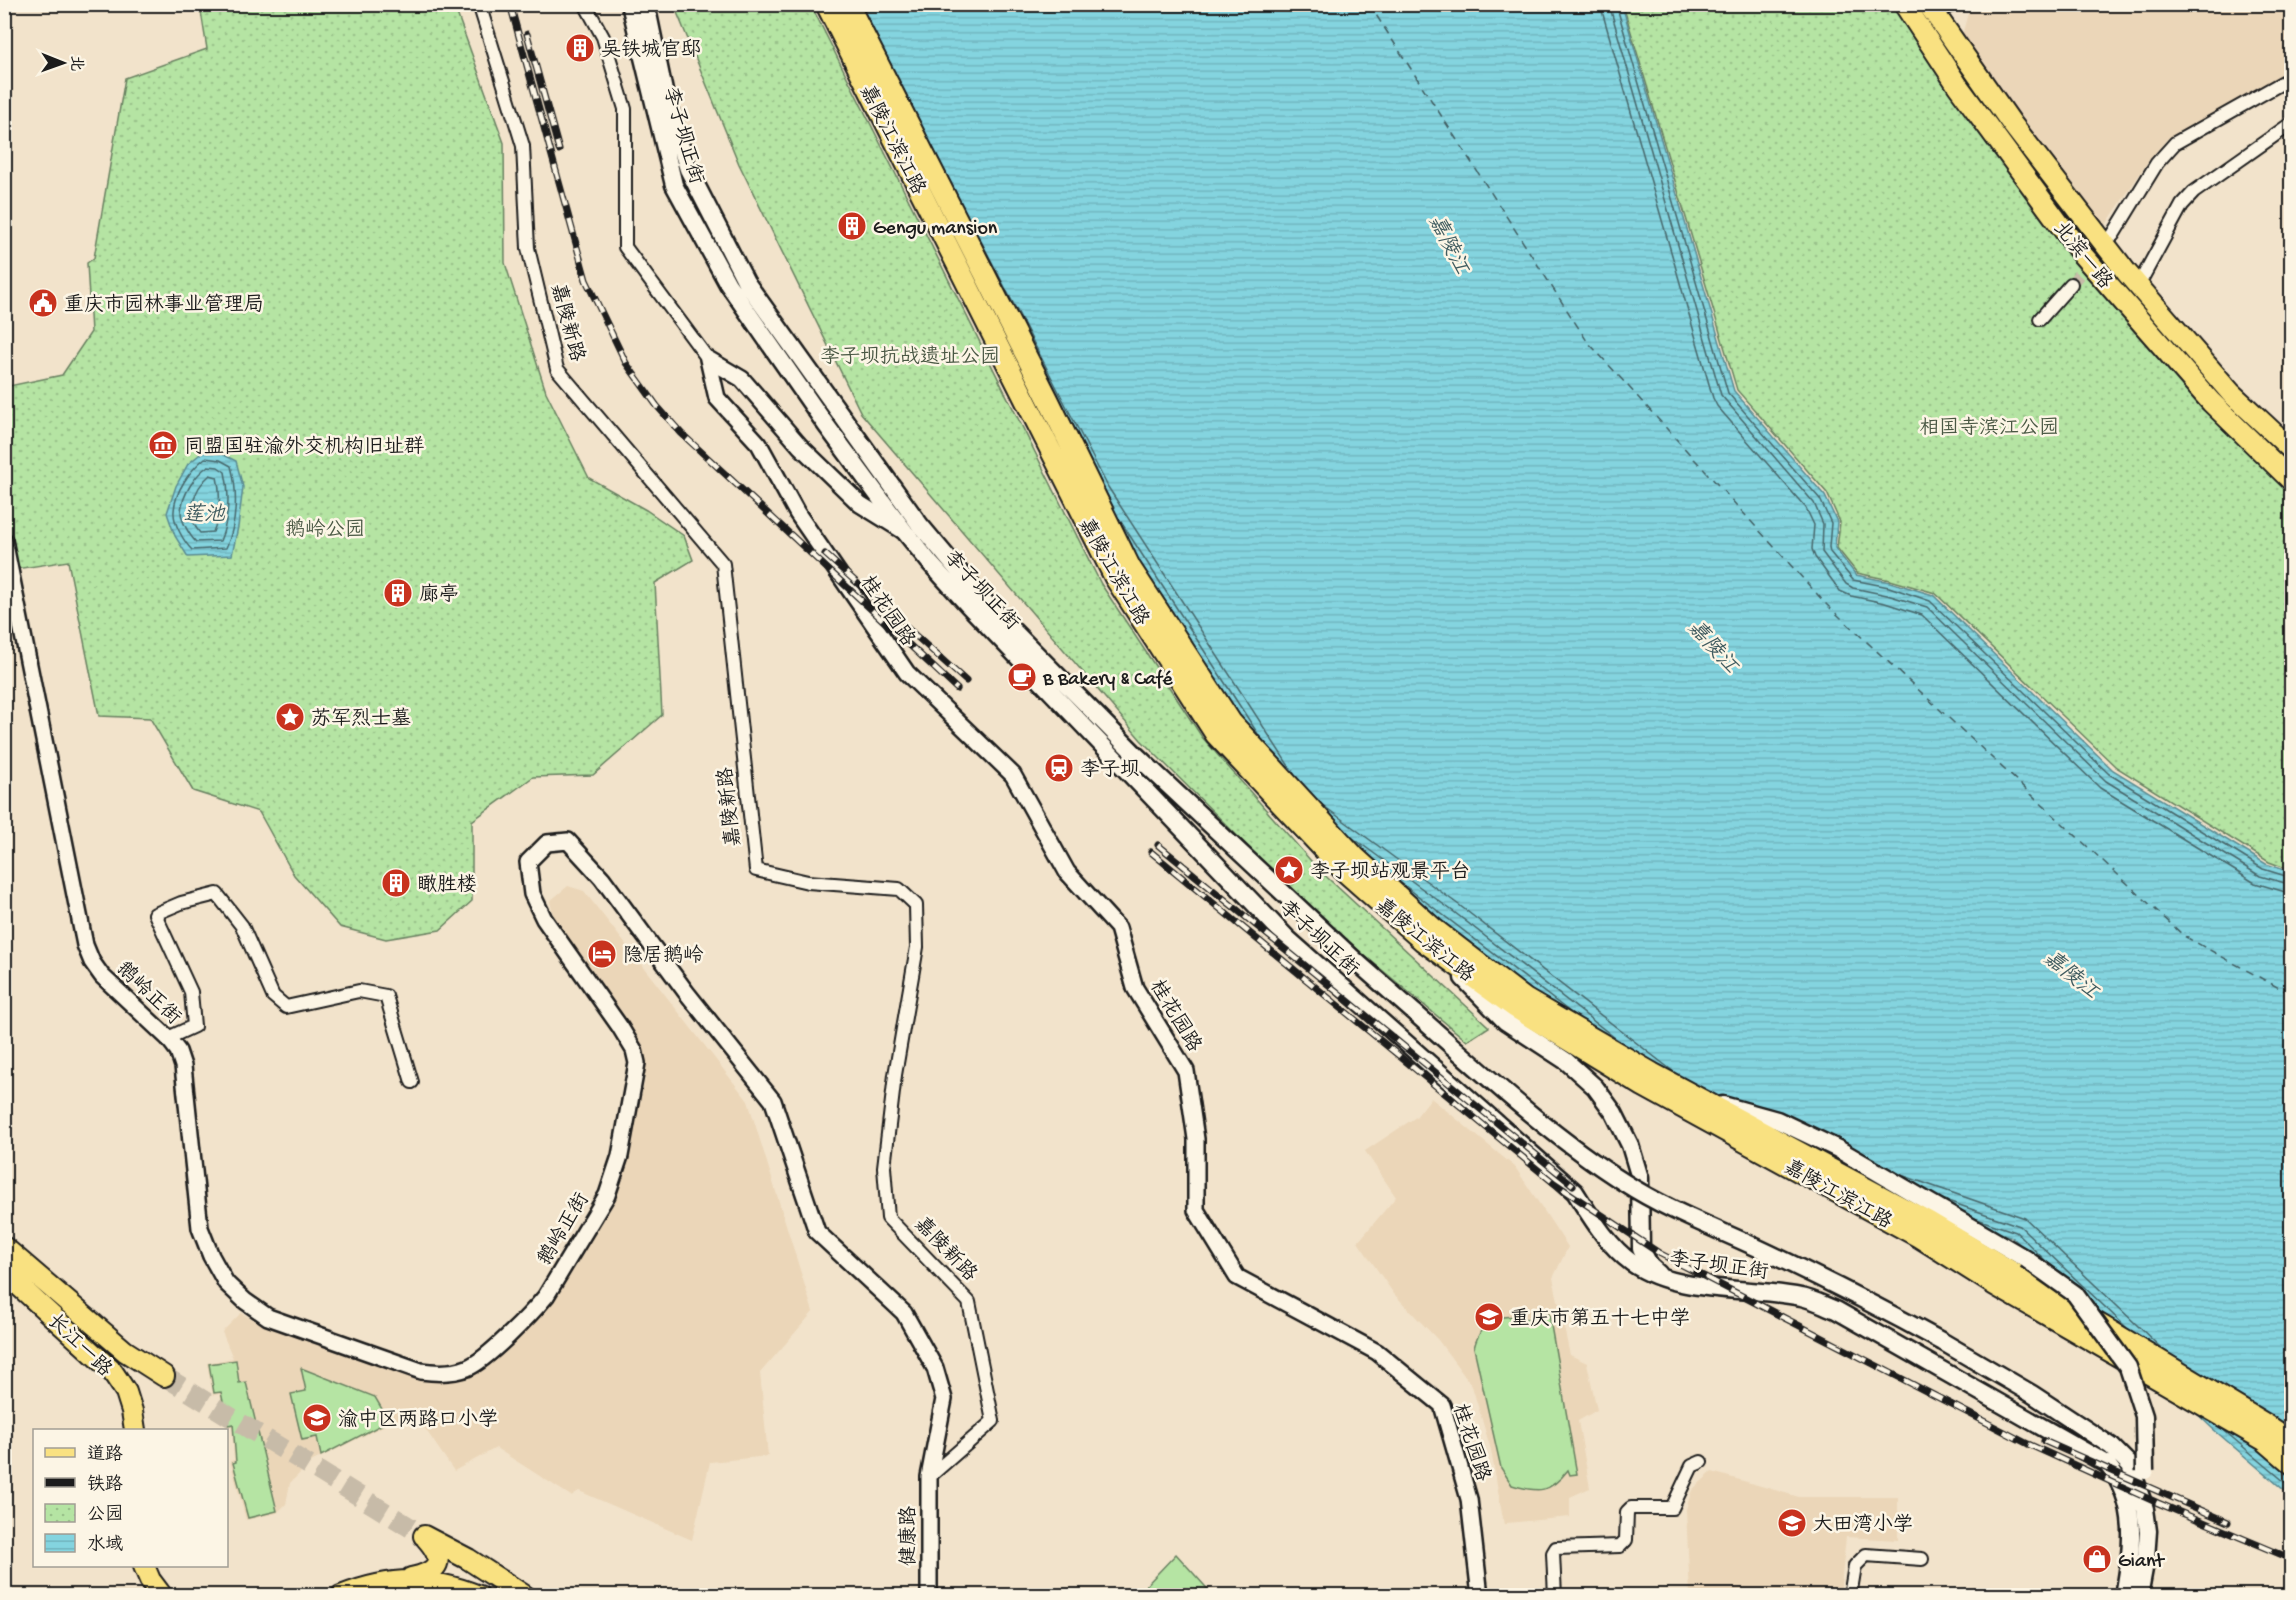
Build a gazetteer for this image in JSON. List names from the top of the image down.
{
  "streets": {
    "main road": [
      "李子坝正街",
      "嘉陵江滨江路",
      "北滨一路",
      "长江一路"
    ],
    "street": [
      "嘉陵新路",
      "桂花园路",
      "鹅岭正街",
      "健康路"
    ]
  },
  "crossings": [
    ["嘉陵新路", "鹅岭正街"],
    ["嘉陵新路", "健康路"],
    ["鹅岭正街", "健康路"]
  ],
  "water": ["嘉陵江", "莲池"],
  "parks": ["李子坝抗战遗址公园", "相国寺滨江公园", "鹅岭公园"],
  "places": {
    "building": [
      "吴铁城官邸",
      "Gengu mansion",
      "廊亭",
      "瞰胜楼"
    ],
    "public building": ["重庆市园林事业管理局"],
    "museum": ["同盟国驻渝外交机构旧址群"],
    "cafe": ["B Bakery & Café"],
    "place": ["苏军烈士墓", "李子坝站观景平台"],
    "station": ["李子坝"],
    "hotel": ["隐居鹅岭"],
    "school or university": ["重庆市第五十七中学", "渝中区两路口小学", "大田湾小学"],
    "shop": ["Giant"]
  },
  "legend": [
    "道路",
    "铁路",
    "公园",
    "水域"
  ],
  "north": "right"
}
